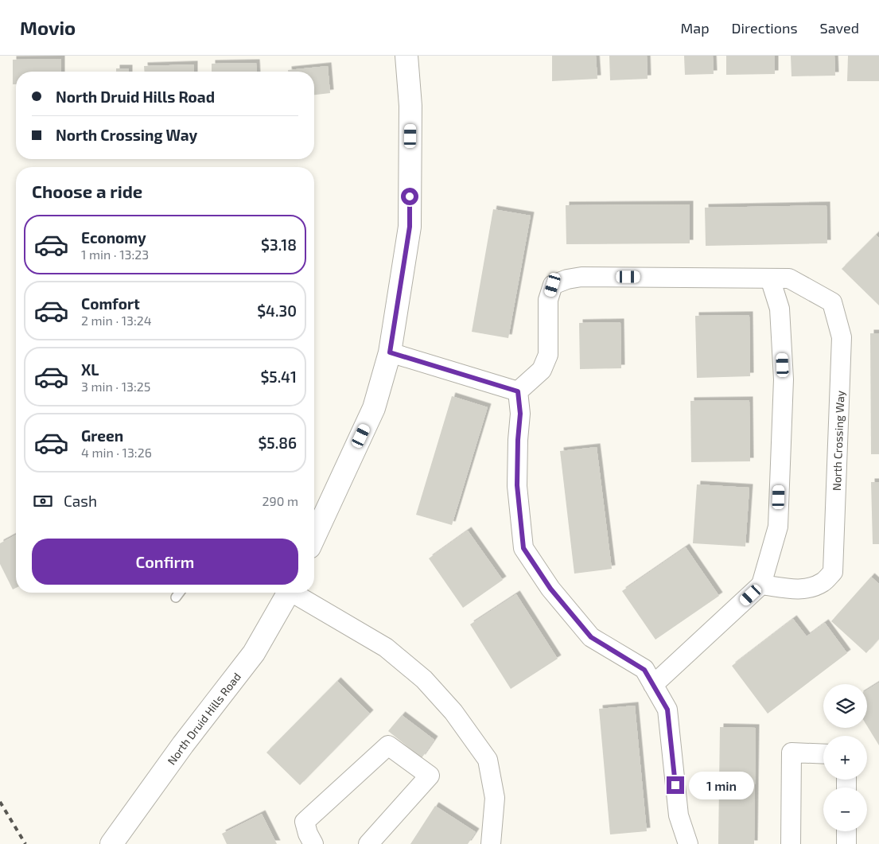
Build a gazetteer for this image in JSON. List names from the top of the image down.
{
  "streets": {
    "main road": ["North Druid Hills Road"],
    "street": ["North Crossing Way"]
  },
  "page": {
    "header": "Movio",
    "nav": ["Map", "Directions", "Saved"],
    "banner": ["North Druid Hills Road", "North Crossing Way"],
    "heading": "Choose a ride",
    "list": [
      {
        "name": "Economy",
        "note": "1 min · 13:23",
        "value": "$3.18"
      },
      {
        "name": "Comfort",
        "note": "2 min · 13:24",
        "value": "$4.30"
      },
      {
        "name": "XL",
        "note": "3 min · 13:25",
        "value": "$5.41"
      },
      {
        "name": "Green",
        "note": "4 min · 13:26",
        "value": "$5.86"
      }
    ],
    "pay": ["Cash", "290 m"],
    "buttons": "Confirm",
    "map_buttons": ["+", "−"],
    "bubble": "1 min"
  }
}
